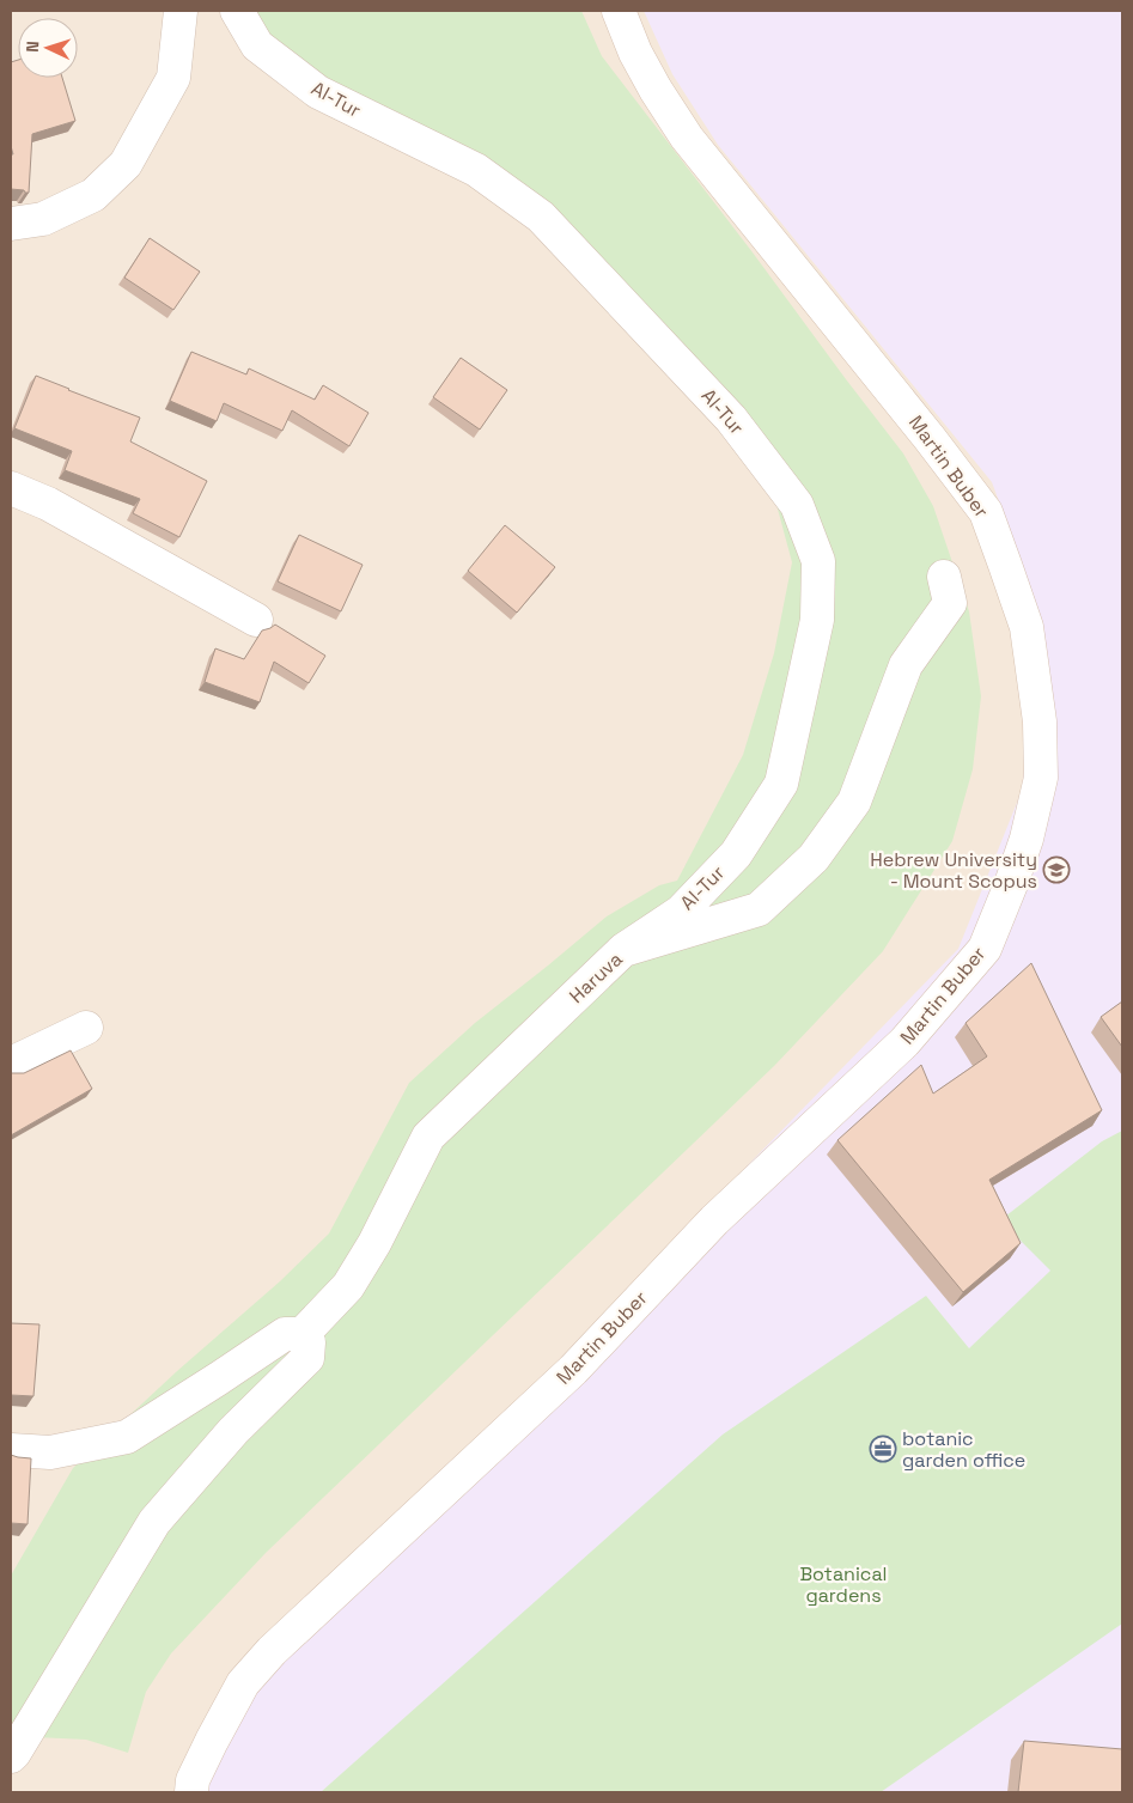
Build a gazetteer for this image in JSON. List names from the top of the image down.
{
  "streets": {
    "street": ["Al-Tur", "Martin Buber", "Haruva"]
  },
  "crossings": [
    ["Al-Tur", "Haruva"]
  ],
  "parks": ["Botanical gardens"],
  "places": {
    "school or university": ["Hebrew University - Mount Scopus"],
    "office": ["botanic garden office"]
  },
  "north": "left"
}
